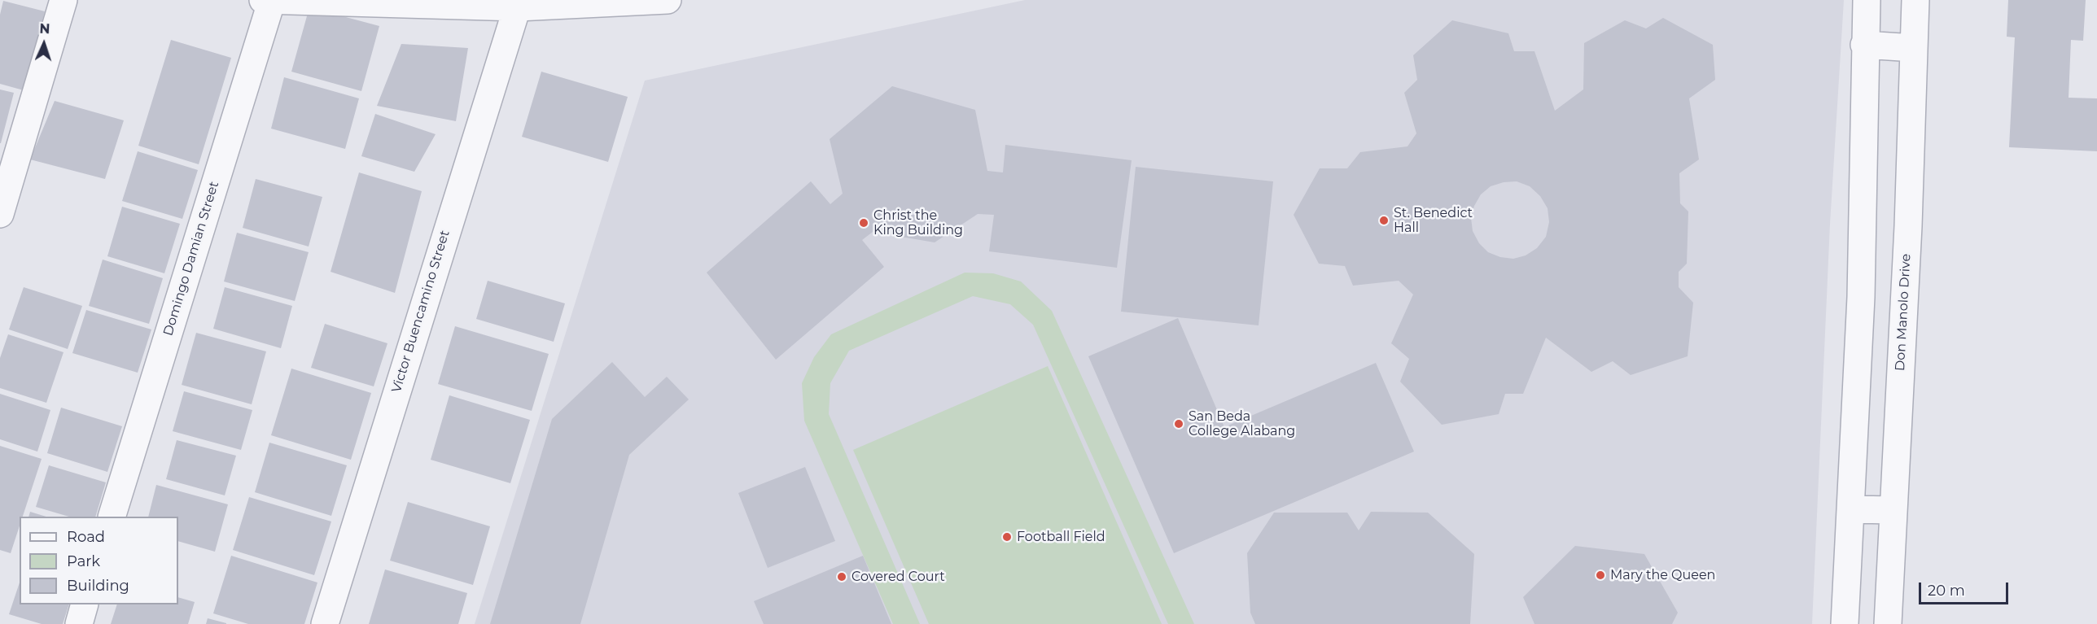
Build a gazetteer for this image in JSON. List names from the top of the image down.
{
  "streets": {
    "street": ["Domingo Damian Street", "Victor Buencamino Street", "Don Manolo Drive"]
  },
  "places": [
    "St. Benedict Hall",
    "Christ the King Building",
    "San Beda College Alabang",
    "Football Field",
    "Mary the Queen",
    "Covered Court"
  ],
  "legend": ["Road", "Park", "Building"],
  "scale_bar": "20 m",
  "north": "top"
}
